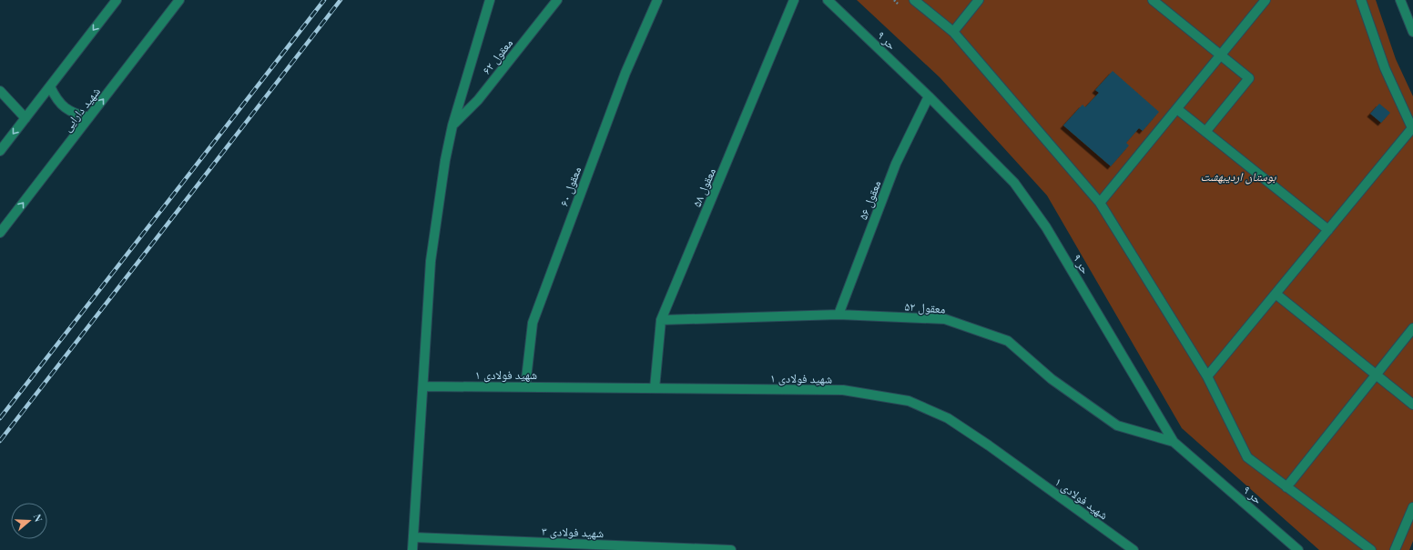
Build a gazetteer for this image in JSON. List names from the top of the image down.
{
  "streets": {
    "street": [
      "حر ۹",
      "معقول ۶۲",
      "شهید دارایی",
      "معقول ۶۰",
      "معقول ۵۸",
      "معقول ۵۶",
      "معقول ۵۲",
      "شهید فولادی ۱",
      "شهید فولادی ۳"
    ]
  },
  "crossings": [
    ["حر ۹", "معقول ۵۶"],
    ["حر ۹", "معقول ۵۲"],
    ["معقول ۶۰", "شهید فولادی ۱"],
    ["معقول ۵۸", "معقول ۵۲"],
    ["معقول ۵۸", "شهید فولادی ۱"],
    ["معقول ۵۶", "معقول ۵۲"]
  ],
  "parks": ["بوستان اردیبهشت"],
  "north": "right"
}
